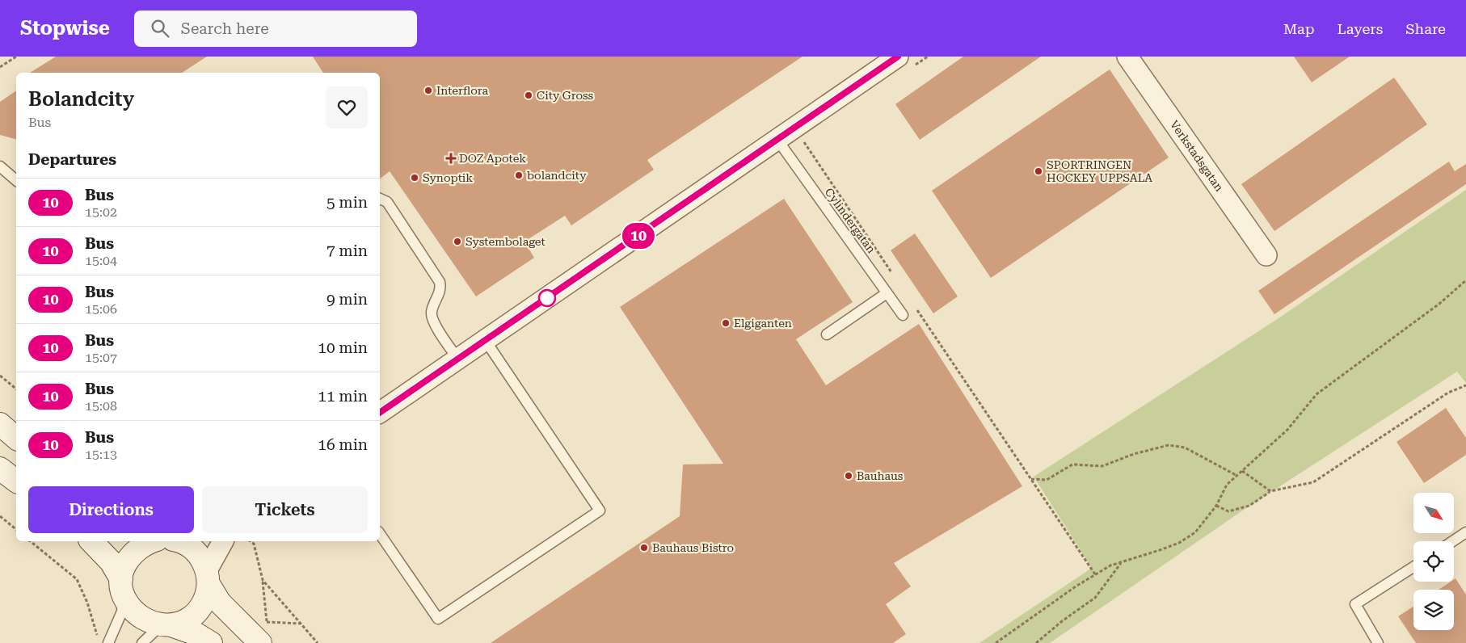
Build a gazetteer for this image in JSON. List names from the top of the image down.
{
  "streets": {
    "street": ["Verkstadsgatan"],
    "lane": ["Cylindergatan"]
  },
  "places": {
    "other": [
      "Interflora",
      "City Gross",
      "SPORTRINGEN HOCKEY UPPSALA",
      "bolandcity",
      "Synoptik",
      "Systembolaget",
      "Elgiganten",
      "Bauhaus",
      "Bauhaus Bistro"
    ],
    "health": ["DOZ Apotek"]
  },
  "lines": ["bus line 10"],
  "north": "bottom right",
  "page": {
    "header": "Stopwise",
    "search": "Search here",
    "nav": ["Map", "Layers", "Share"],
    "on_map": "10",
    "heading": [
      ["Bolandcity", "Bus"],
      "Departures"
    ],
    "list": [
      {
        "mark": "10",
        "name": "Bus",
        "note": "15:02",
        "value": "5 min"
      },
      {
        "mark": "10",
        "name": "Bus",
        "note": "15:04",
        "value": "7 min"
      },
      {
        "mark": "10",
        "name": "Bus",
        "note": "15:06",
        "value": "9 min"
      },
      {
        "mark": "10",
        "name": "Bus",
        "note": "15:07",
        "value": "10 min"
      },
      {
        "mark": "10",
        "name": "Bus",
        "note": "15:08",
        "value": "11 min"
      },
      {
        "mark": "10",
        "name": "Bus",
        "note": "15:13",
        "value": "16 min"
      }
    ],
    "buttons": ["Directions", "Tickets"]
  }
}
